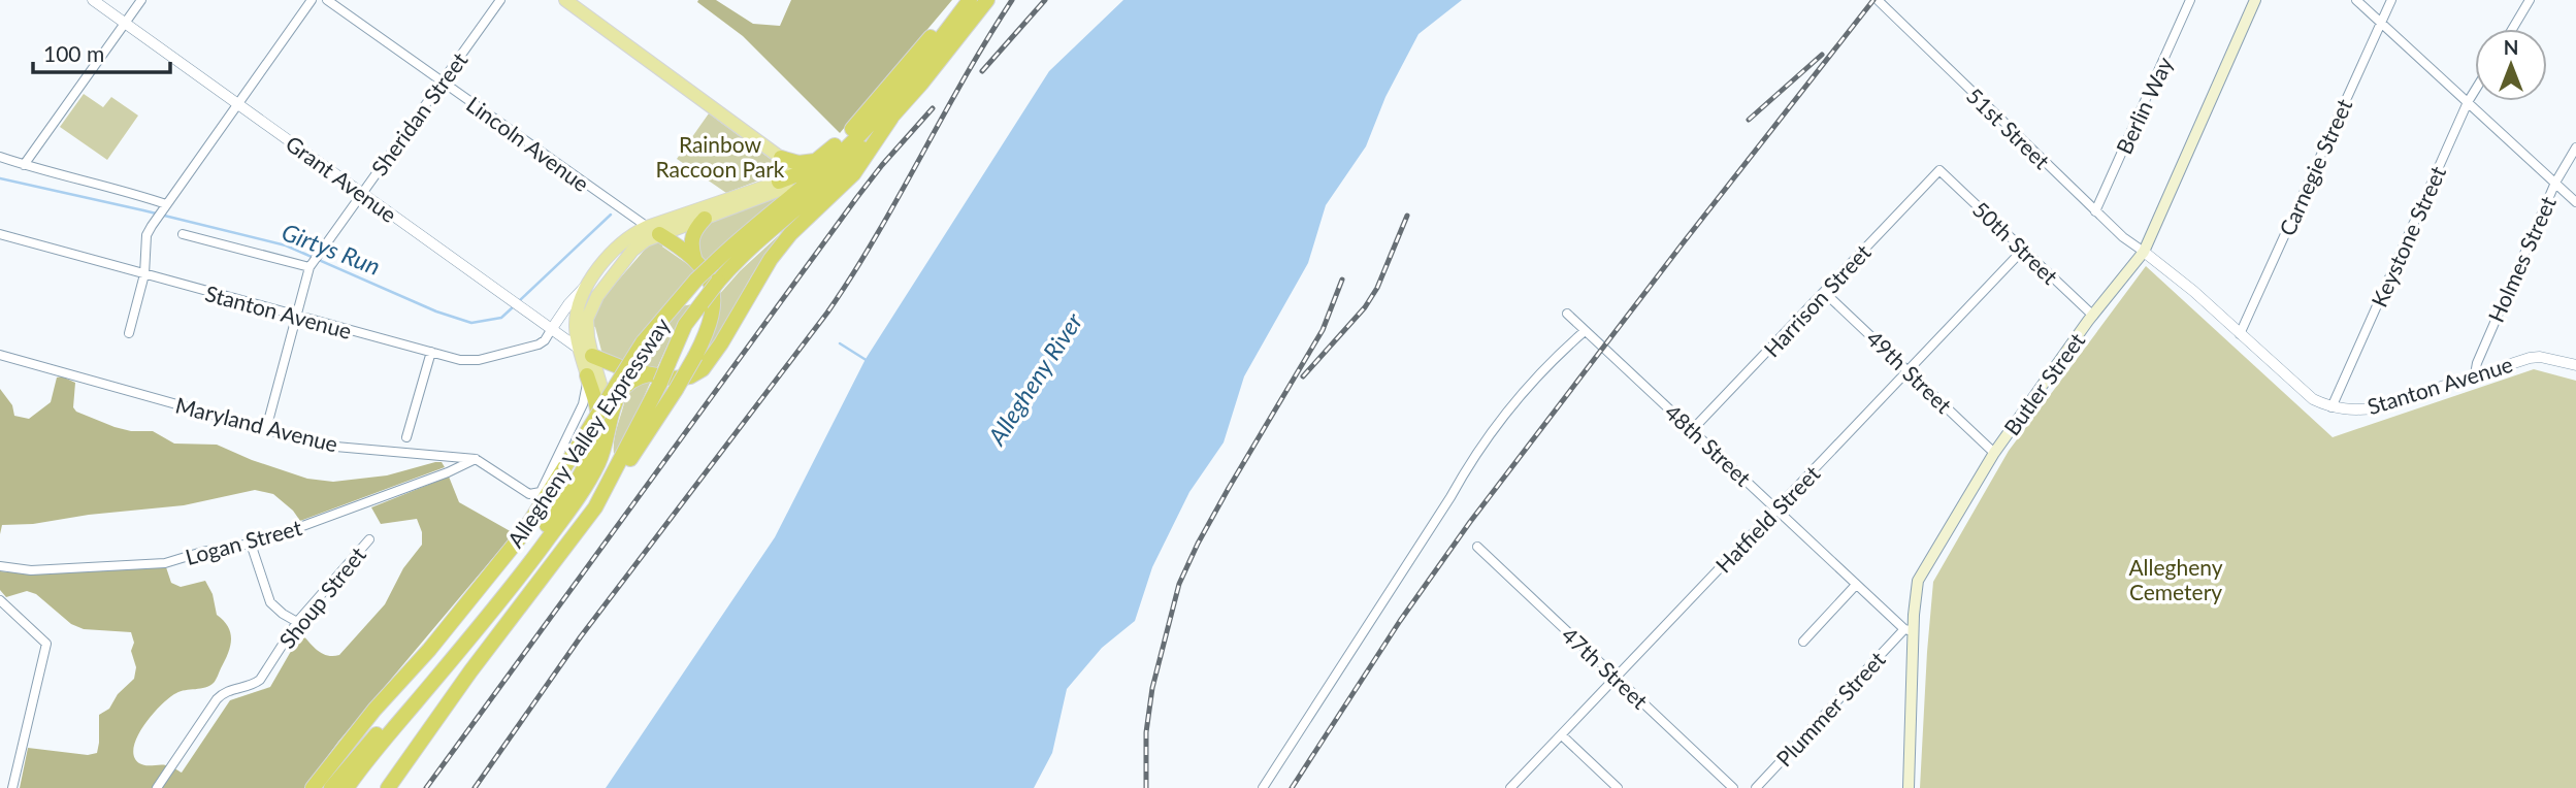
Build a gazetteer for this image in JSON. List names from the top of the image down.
{
  "streets": {
    "highway": ["Allegheny Valley Expressway"],
    "main road": ["Butler Street"],
    "street": [
      "Berlin Way",
      "Sheridan Street",
      "51st Street",
      "Lincoln Avenue",
      "Carnegie Street",
      "Grant Avenue",
      "Keystone Street",
      "50th Street",
      "Holmes Street",
      "Harrison Street",
      "Stanton Avenue",
      "49th Street",
      "Maryland Avenue",
      "48th Street",
      "Hatfield Street",
      "Logan Street",
      "Shoup Street",
      "47th Street",
      "Plummer Street"
    ]
  },
  "crossings": [
    ["Berlin Way", "51st Street"],
    ["Sheridan Street", "Lincoln Avenue"],
    ["Sheridan Street", "Grant Avenue"],
    ["Sheridan Street", "Stanton Avenue"],
    ["Sheridan Street", "Maryland Avenue"],
    ["51st Street", "Stanton Avenue"],
    ["51st Street", "Butler Street"],
    ["Carnegie Street", "Stanton Avenue"],
    ["Grant Avenue", "Stanton Avenue"],
    ["Keystone Street", "Stanton Avenue"],
    ["50th Street", "Harrison Street"],
    ["50th Street", "Butler Street"],
    ["50th Street", "Hatfield Street"],
    ["Holmes Street", "Stanton Avenue"],
    ["Harrison Street", "49th Street"],
    ["Harrison Street", "48th Street"],
    ["Stanton Avenue", "Butler Street"],
    ["49th Street", "Butler Street"],
    ["49th Street", "Hatfield Street"],
    ["Butler Street", "48th Street"],
    ["Butler Street", "Plummer Street"],
    ["Maryland Avenue", "Logan Street"],
    ["48th Street", "Hatfield Street"],
    ["48th Street", "Plummer Street"],
    ["Hatfield Street", "47th Street"]
  ],
  "water": ["Girtys Run", "Allegheny River"],
  "parks": ["Rainbow Raccoon Park", "Allegheny Cemetery"],
  "scale_bar": "100 m",
  "north": "top"
}
